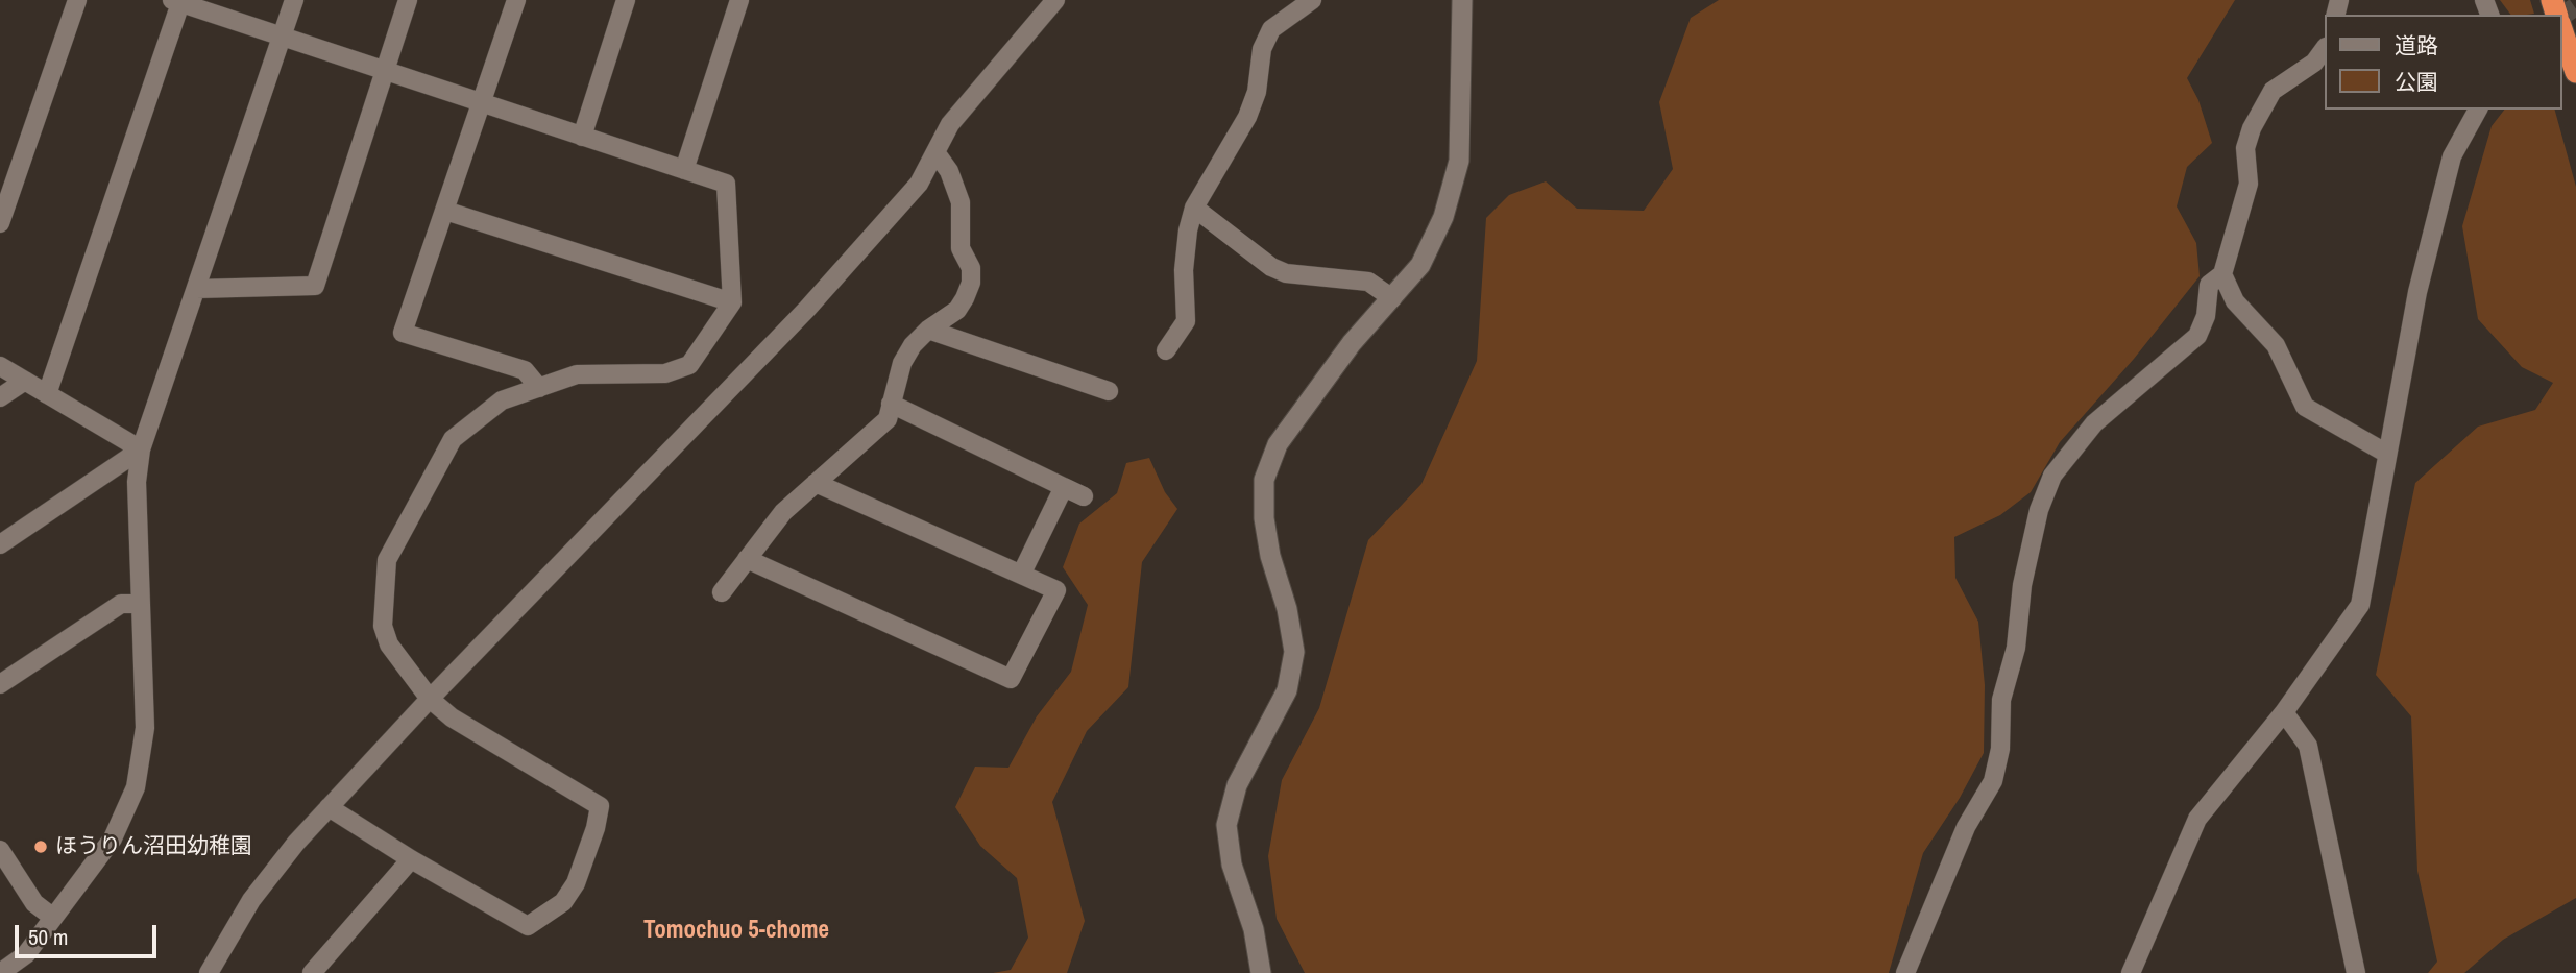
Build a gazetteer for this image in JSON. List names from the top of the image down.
{
  "districts": ["Tomochuo 5-chome"],
  "places": ["ほうりん沼田幼稚園"],
  "legend": ["道路", "公園"],
  "scale_bar": "50 m"
}
